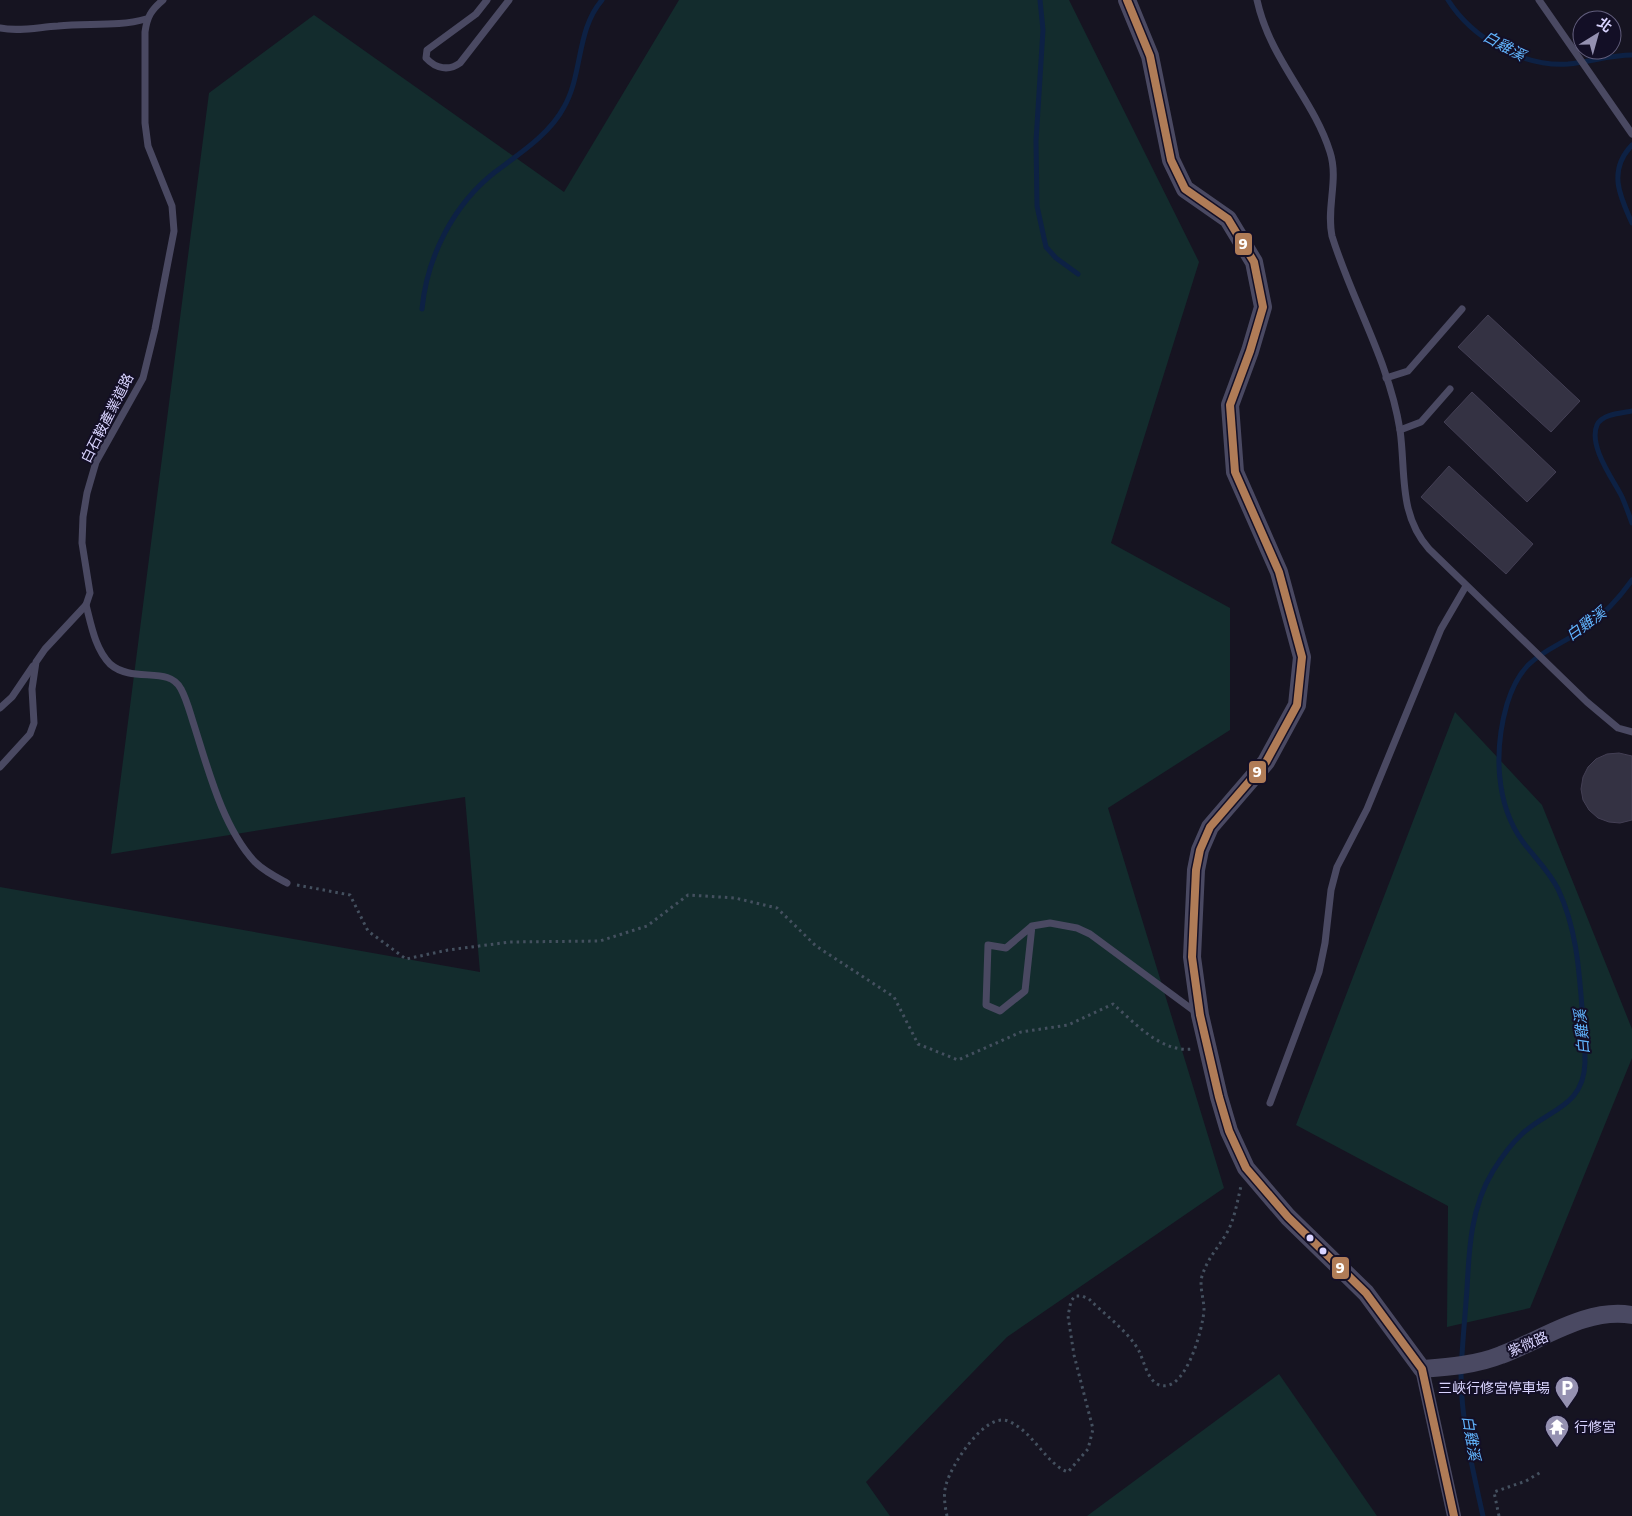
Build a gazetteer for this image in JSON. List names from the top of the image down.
{
  "streets": {
    "street": ["紫微路"],
    "lane": ["白石鞍產業道路"]
  },
  "water": ["白雞溪"],
  "places": {
    "parking": ["三峽行修宮停車場"],
    "temple": ["行修宮"]
  },
  "lines": ["transit line 9"],
  "north": "top right"
}
